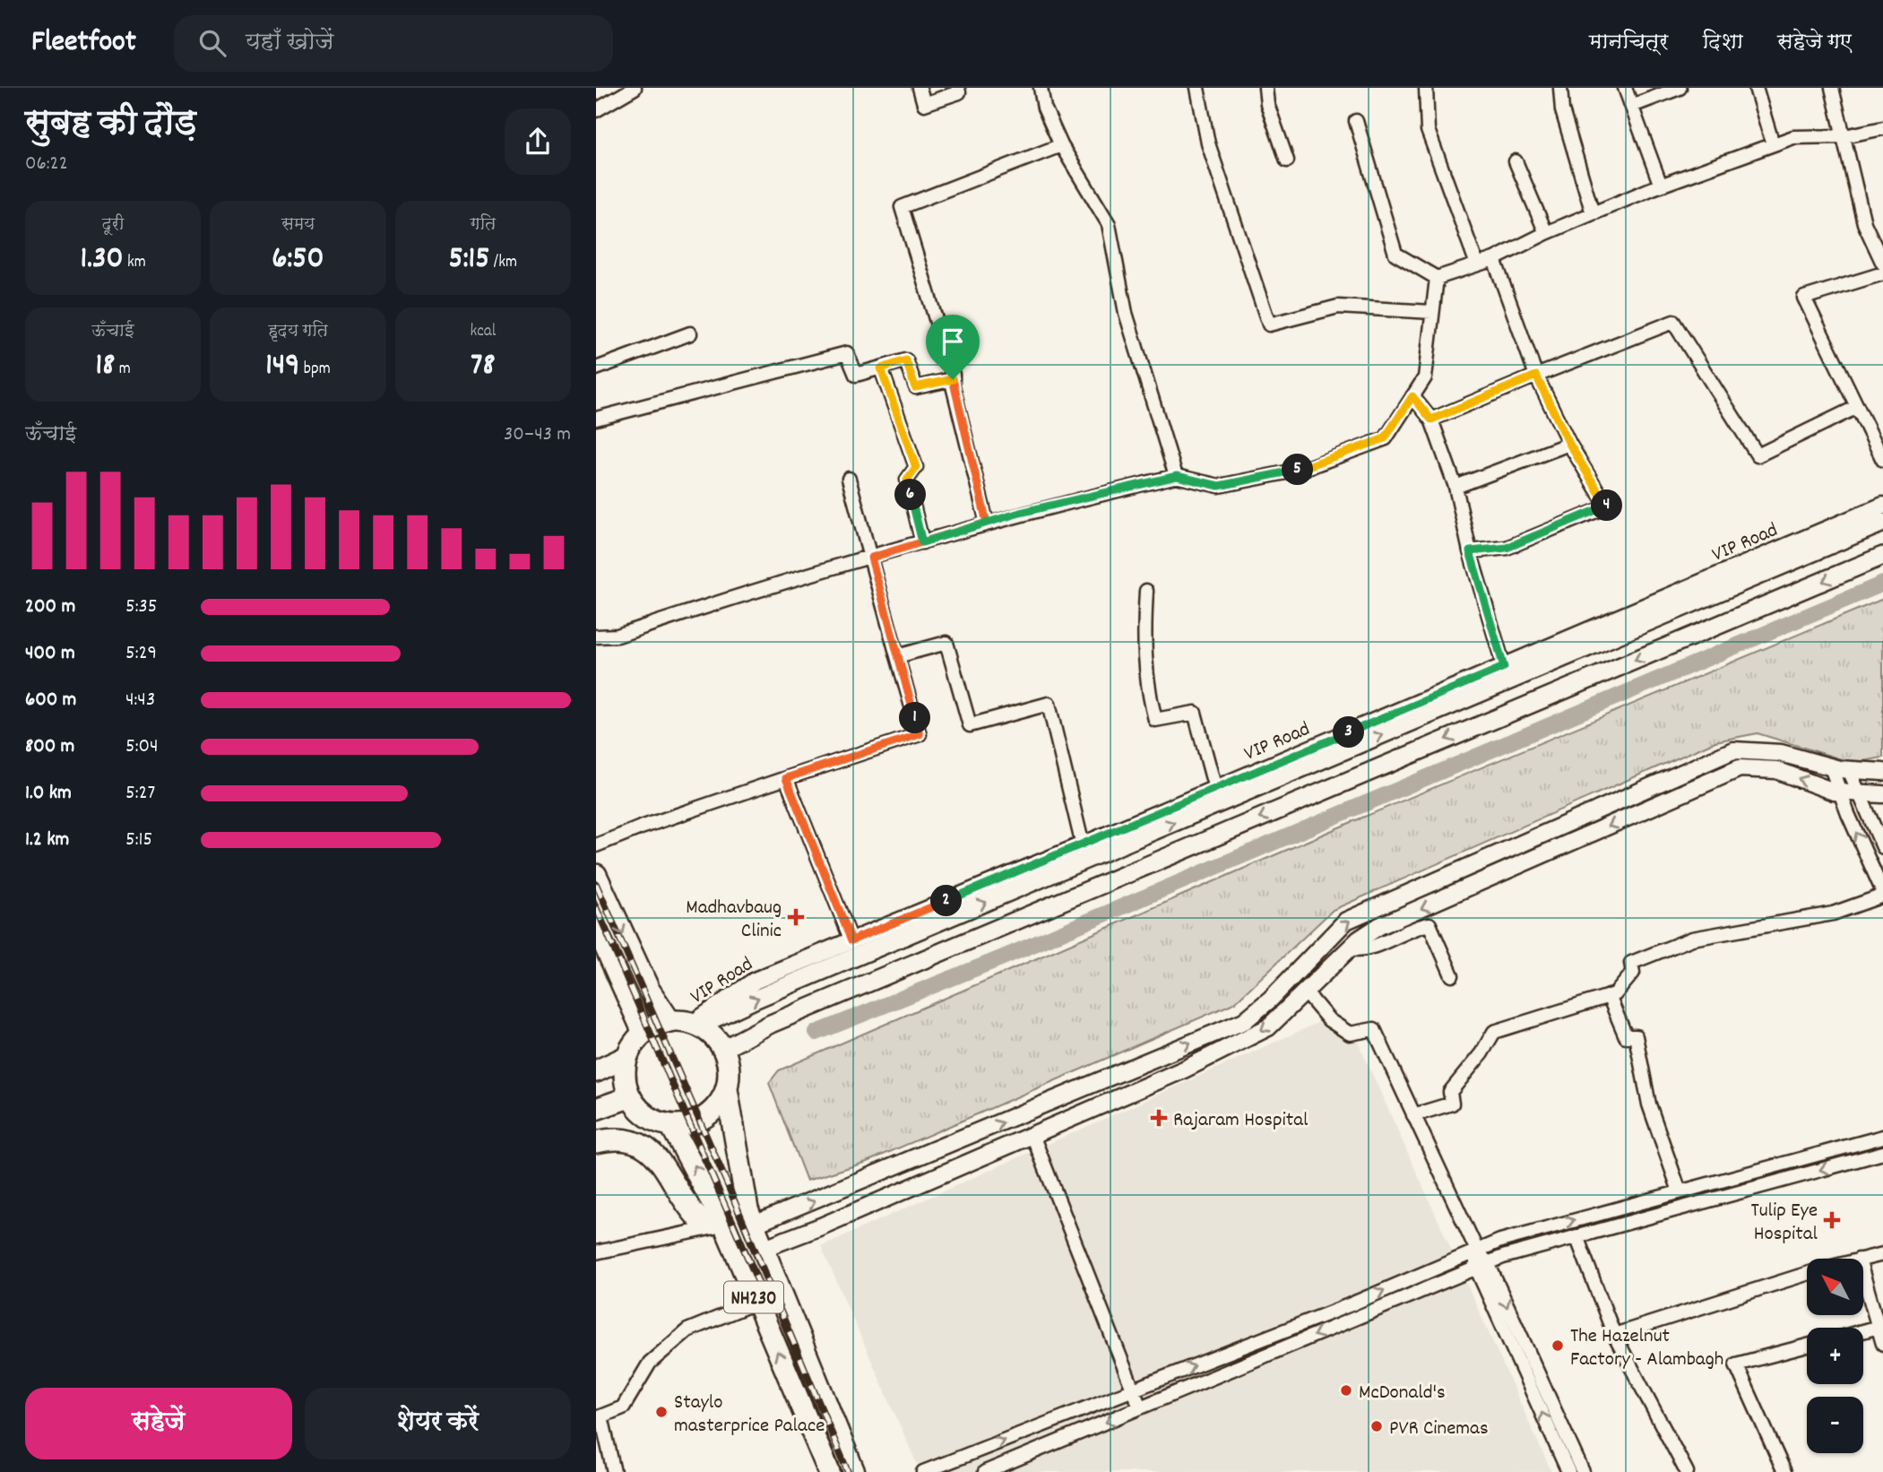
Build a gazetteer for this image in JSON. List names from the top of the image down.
{
  "streets": {
    "main road": ["VIP Road", "NH230"]
  },
  "crossings": [
    ["VIP Road", "NH230"]
  ],
  "places": {
    "health": ["Madhavbaug Clinic", "Rajaram Hospital", "Tulip Eye Hospital"],
    "other": [
      "The Hazelnut Factory - Alambagh",
      "McDonald's",
      "Staylo masterprice Palace",
      "PVR Cinemas"
    ]
  },
  "north": "top left",
  "page": {
    "header": "Fleetfoot",
    "search": "यहाँ खोजें",
    "nav": ["मानचित्र", "दिशा", "सहेजे गए"],
    "heading": ["सुबह की दौड़", "06:22"],
    "stats": [
      ["दूरी", "1.30 km"],
      ["समय", "6:50"],
      ["गति", "5:15 /km"],
      ["ऊँचाई", "18 m"],
      ["हृदय गति", "149 bpm"],
      ["kcal", "78"]
    ],
    "chart": ["ऊँचाई", "30–43 m"],
    "pins": [
      "5",
      "6",
      "4",
      "1",
      "3",
      "2"
    ],
    "list": [
      {
        "name": "200 m",
        "note": "5:35"
      },
      {
        "name": "400 m",
        "note": "5:29"
      },
      {
        "name": "600 m",
        "note": "4:43"
      },
      {
        "name": "800 m",
        "note": "5:04"
      },
      {
        "name": "1.0 km",
        "note": "5:27"
      },
      {
        "name": "1.2 km",
        "note": "5:15"
      }
    ],
    "map_buttons": ["+", "−"],
    "buttons": ["सहेजें", "शेयर करें"]
  }
}
